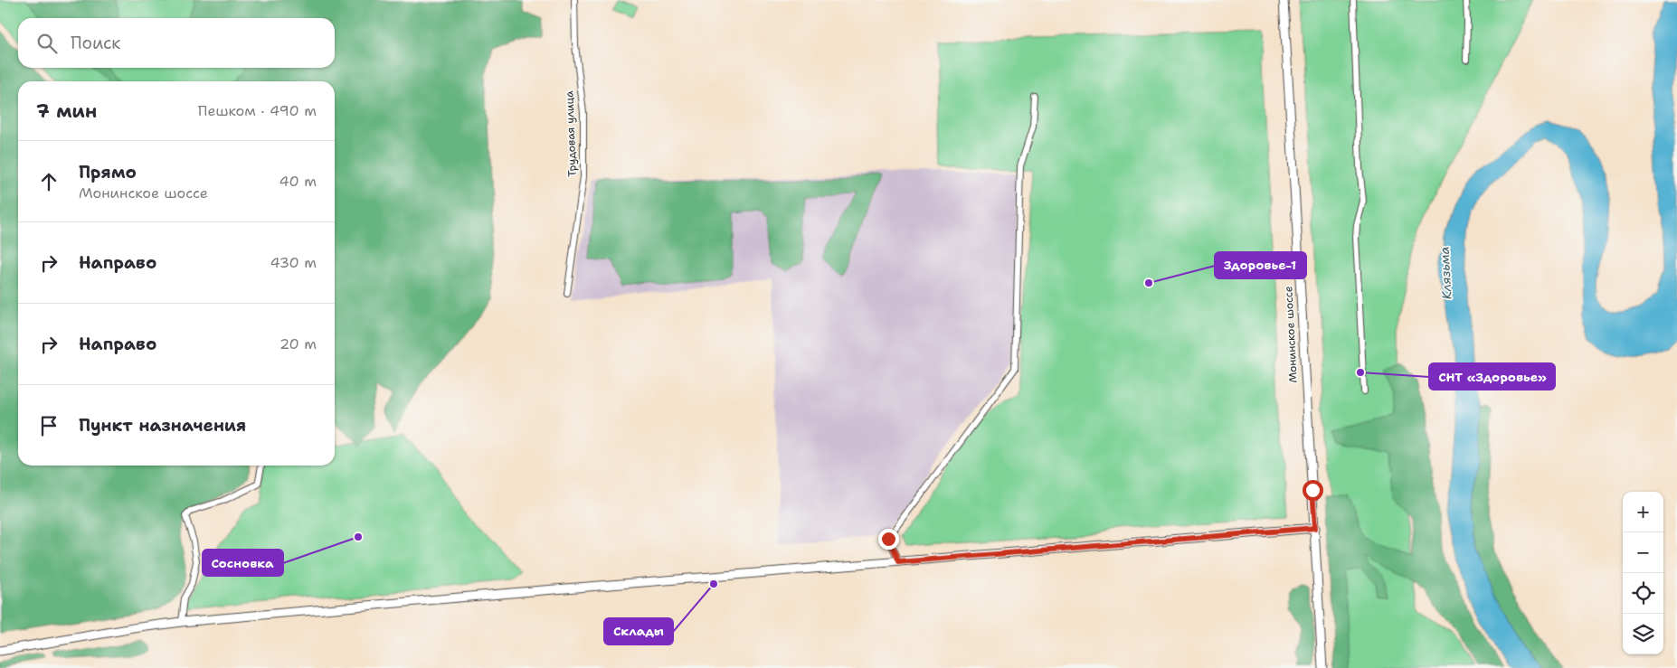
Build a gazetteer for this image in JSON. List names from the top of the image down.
{
  "streets": {
    "main road": ["Монинское шоссе"],
    "street": ["Трудовая улица"]
  },
  "water": ["Клязьма"],
  "places": [
    "Здоровье-1",
    "СНТ «Здоровье»",
    "Сосновка",
    "Склады"
  ],
  "page": {
    "search": "Поиск",
    "heading": ["7 мин", "Пешком · 490 m"],
    "list": [
      ["Прямо", "Монинское шоссе", "40 m"],
      ["Направо", "430 m"],
      ["Направо", "20 m"],
      "Пункт назначения"
    ],
    "map_buttons": ["+", "−"]
  }
}
